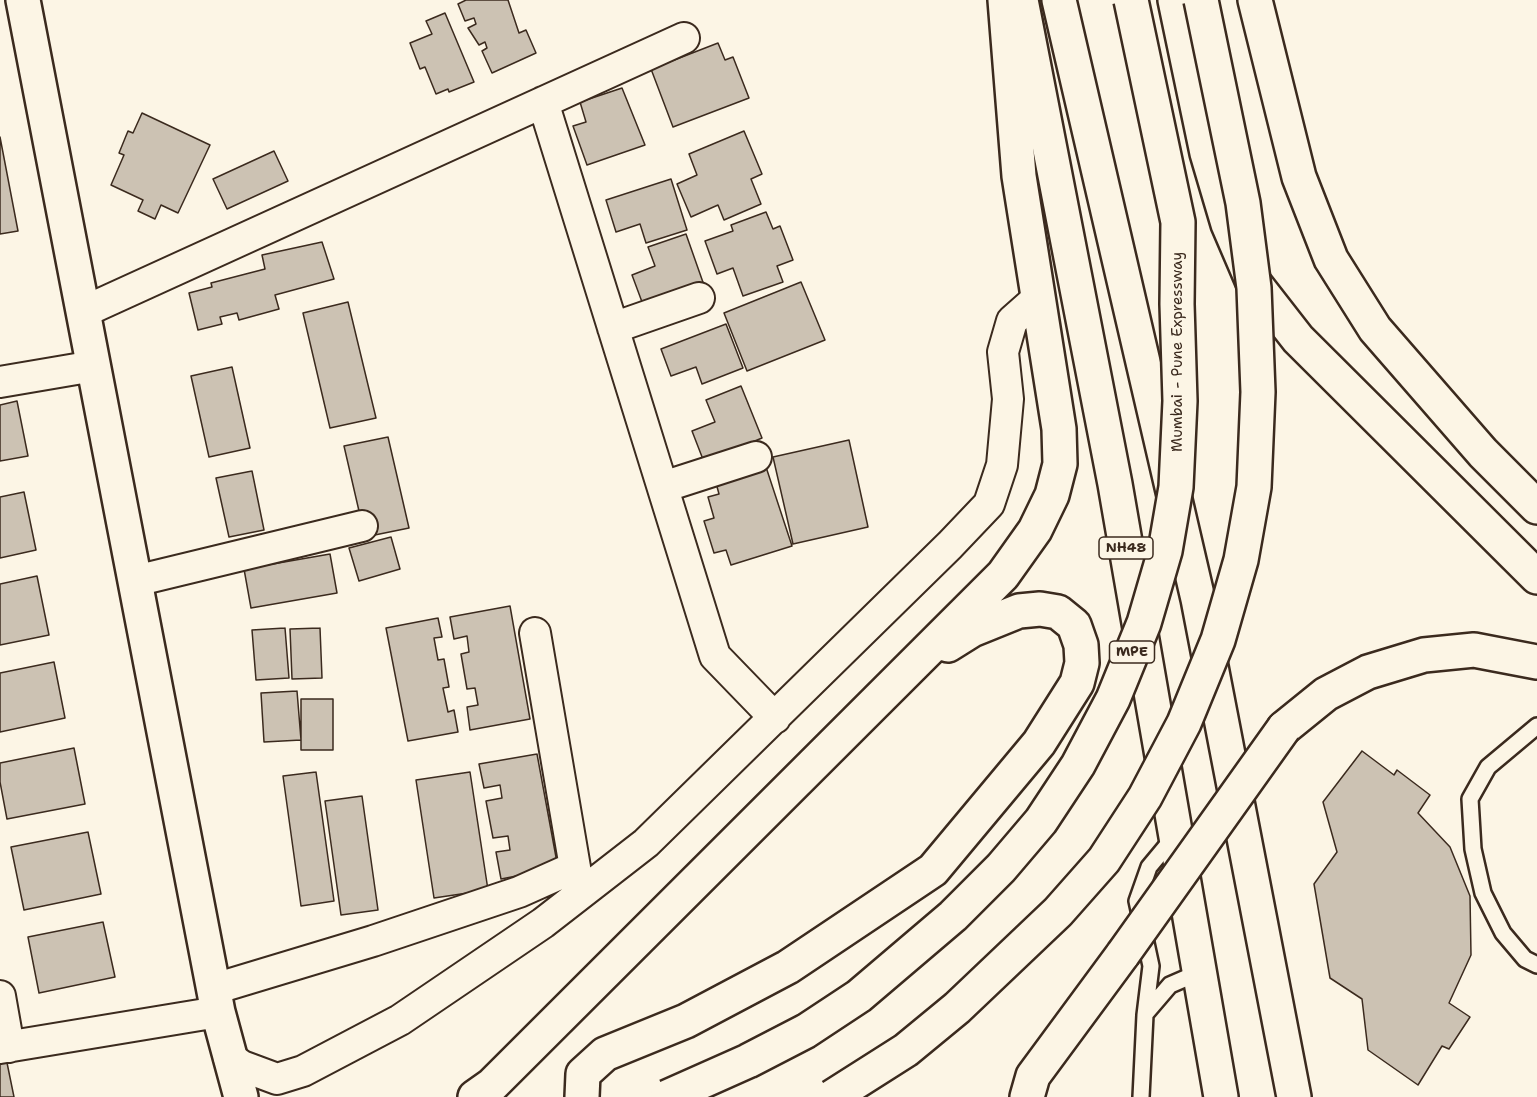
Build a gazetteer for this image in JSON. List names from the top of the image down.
{
  "streets": {
    "main road": ["Mumbai - Pune Expressway", "NH48", "MPE"]
  }
}
